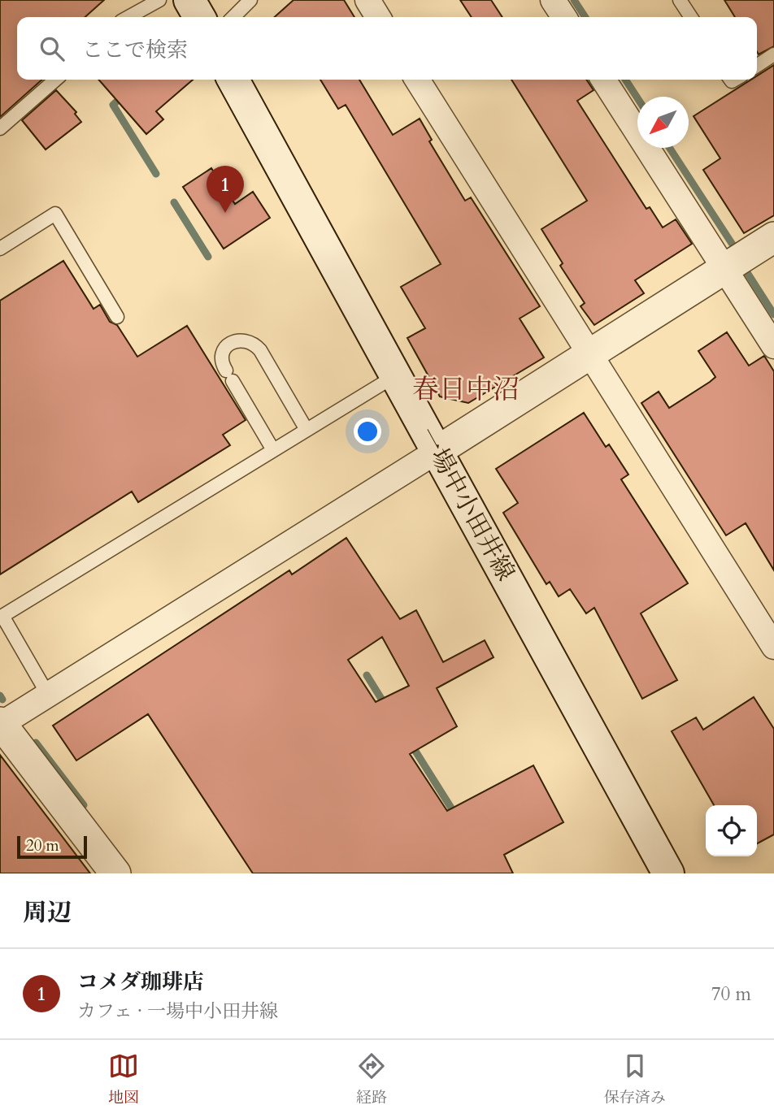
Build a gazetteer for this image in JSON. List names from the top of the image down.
{
  "streets": {
    "main road": ["一場中小田井線"]
  },
  "districts": ["春日中沼"],
  "scale_bar": "20 m",
  "north": "bottom left",
  "page": {
    "search": "ここで検索",
    "pins": "1",
    "scale": "20 m",
    "heading": "周辺",
    "list": [
      {
        "mark": "1",
        "name": "コメダ珈琲店",
        "note": "カフェ · 一場中小田井線",
        "value": "70 m"
      }
    ],
    "nav": ["地図", "経路", "保存済み"]
  }
}
